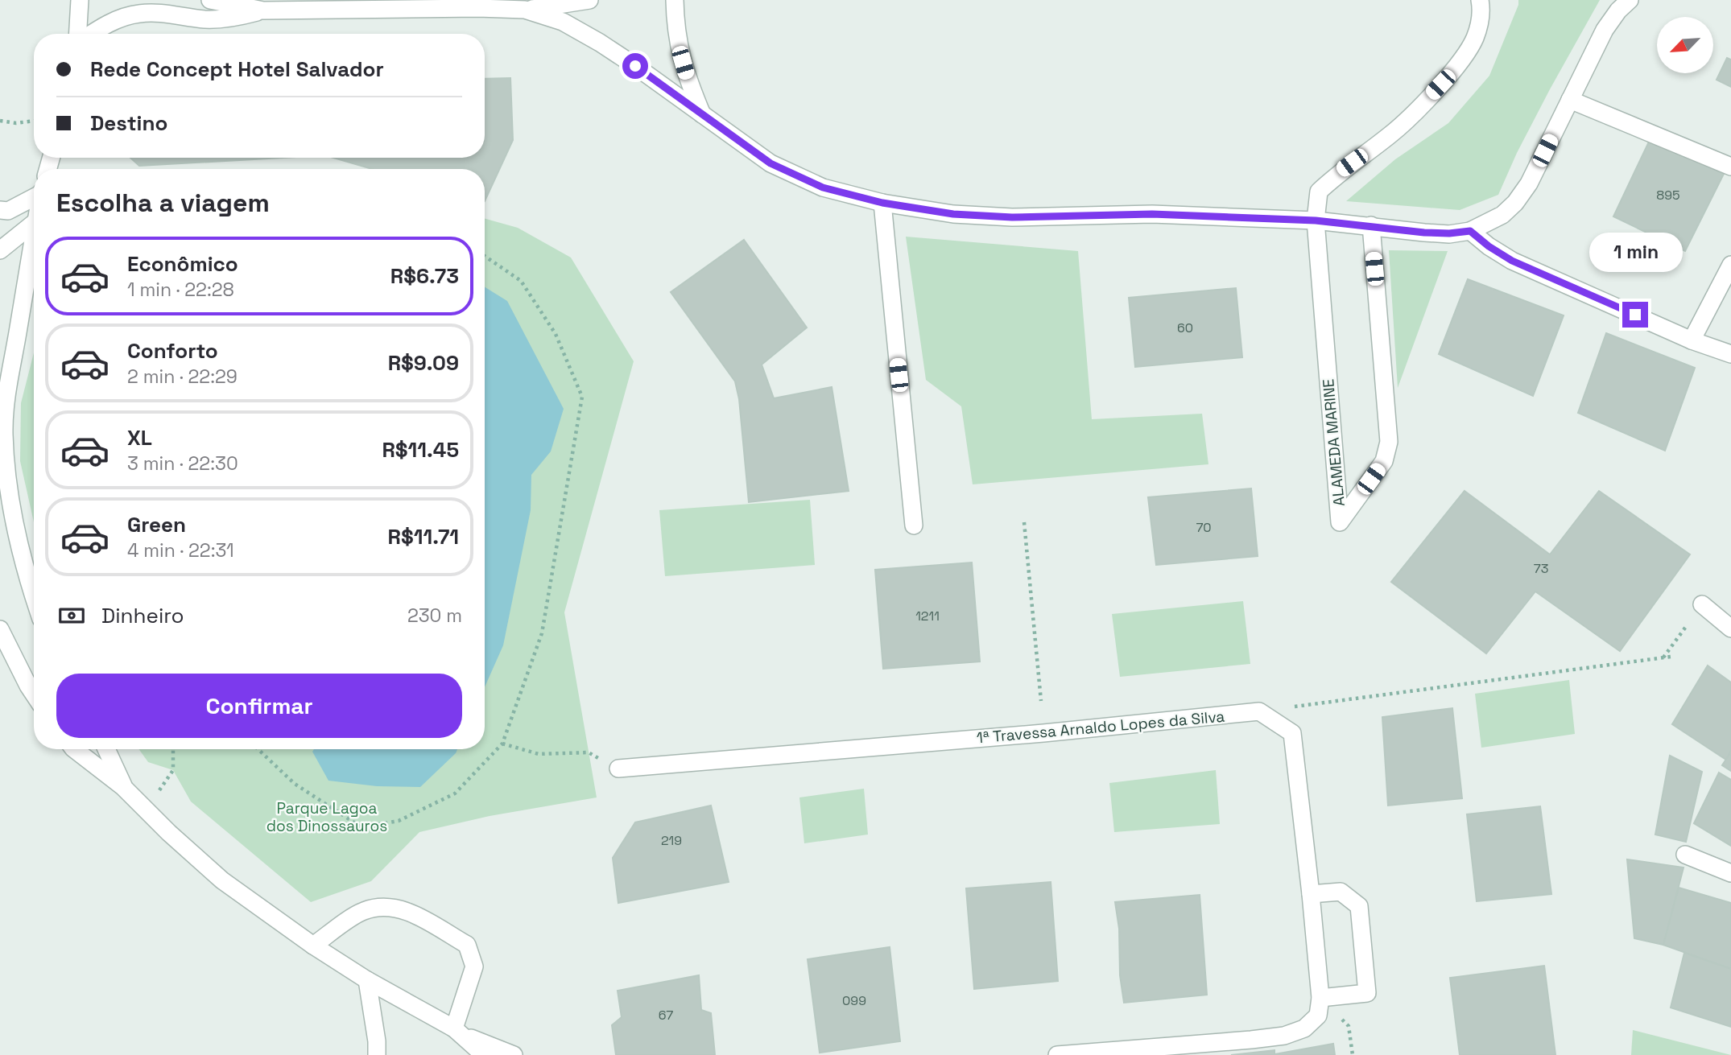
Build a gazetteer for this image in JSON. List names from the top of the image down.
{
  "streets": {
    "street": ["ALAMEDA MARINE", "1ª Travessa Arnaldo Lopes da Silva"]
  },
  "parks": ["Parque Lagoa dos Dinossauros"],
  "house_numbers": [
    "895",
    "60",
    "70",
    "73",
    "1211",
    "219",
    "099",
    "67"
  ],
  "north": "bottom left",
  "page": {
    "banner": ["Rede Concept Hotel Salvador", "Destino"],
    "heading": "Escolha a viagem",
    "bubble": "1 min",
    "list": [
      {
        "name": "Econômico",
        "note": "1 min · 22:28",
        "value": "R$6.73"
      },
      {
        "name": "Conforto",
        "note": "2 min · 22:29",
        "value": "R$9.09"
      },
      {
        "name": "XL",
        "note": "3 min · 22:30",
        "value": "R$11.45"
      },
      {
        "name": "Green",
        "note": "4 min · 22:31",
        "value": "R$11.71"
      }
    ],
    "pay": ["Dinheiro", "230 m"],
    "buttons": "Confirmar"
  }
}
